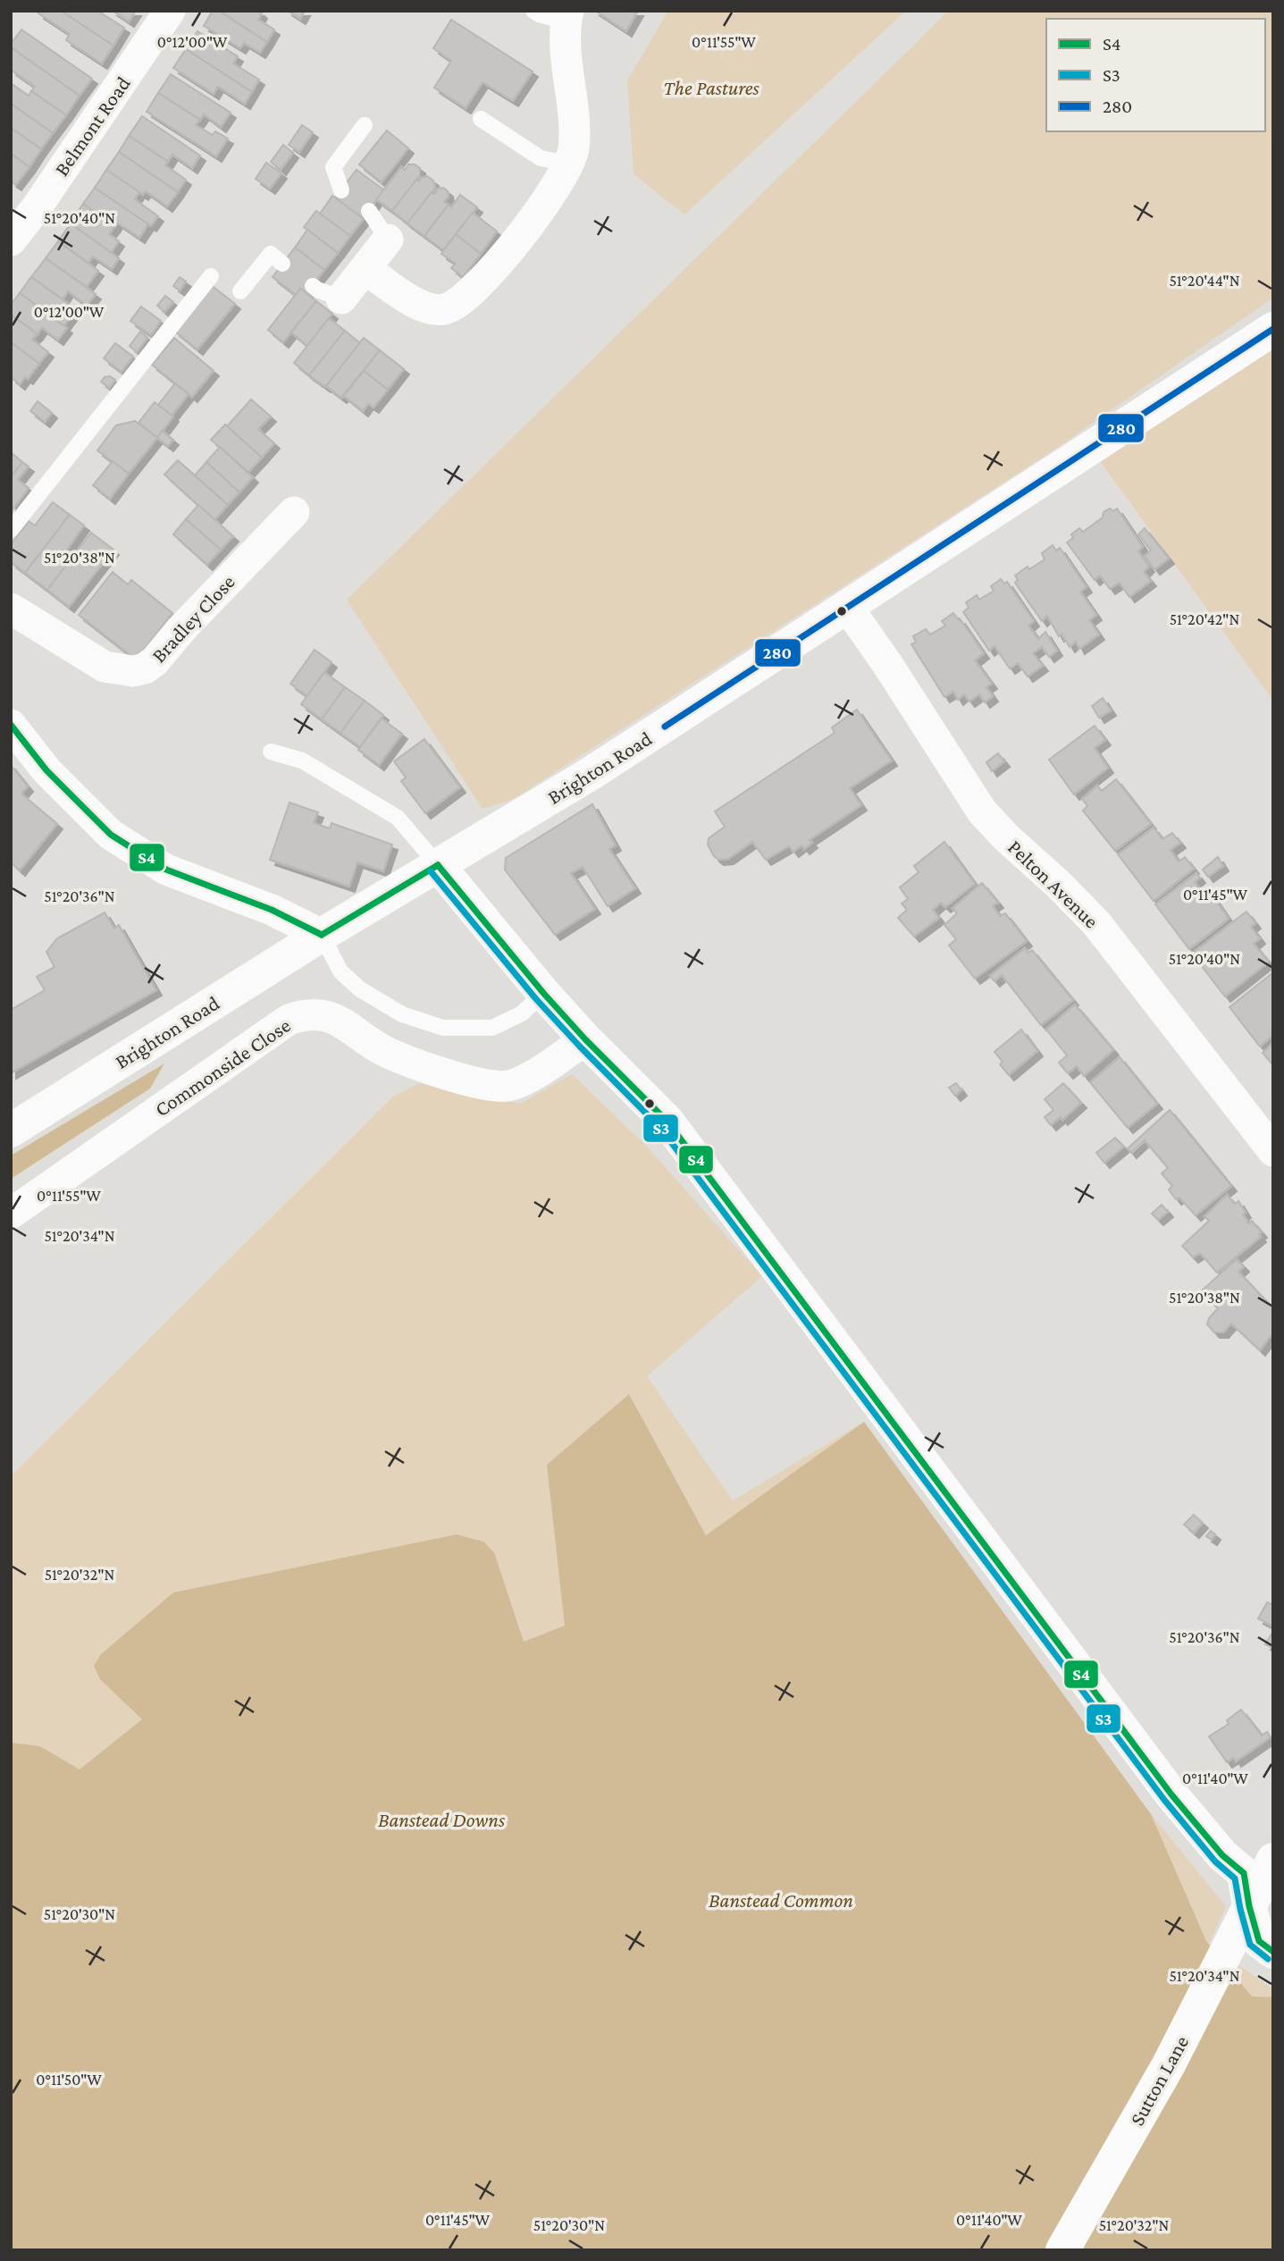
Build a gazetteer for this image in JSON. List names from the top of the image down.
{
  "streets": {
    "main road": ["Brighton Road", "Sutton Lane"],
    "street": [
      "Belmont Road",
      "Bradley Close",
      "Pelton Avenue",
      "Commonside Close"
    ]
  },
  "crossings": [
    ["Brighton Road", "Pelton Avenue"]
  ],
  "parks": ["The Pastures", "Banstead Downs", "Banstead Common"],
  "lines": ["transit line 280", "transit line S4", "transit line S3"],
  "legend": ["S4", "S3", "280"],
  "coordinates": [
    "0°12'00\"W",
    "0°11'55\"W",
    "51°20'40\"N",
    "51°20'44\"N",
    "51°20'38\"N",
    "51°20'42\"N",
    "0°11'45\"W",
    "51°20'36\"N",
    "51°20'34\"N",
    "51°20'32\"N",
    "0°11'40\"W",
    "51°20'30\"N",
    "0°11'50\"W"
  ]
}
